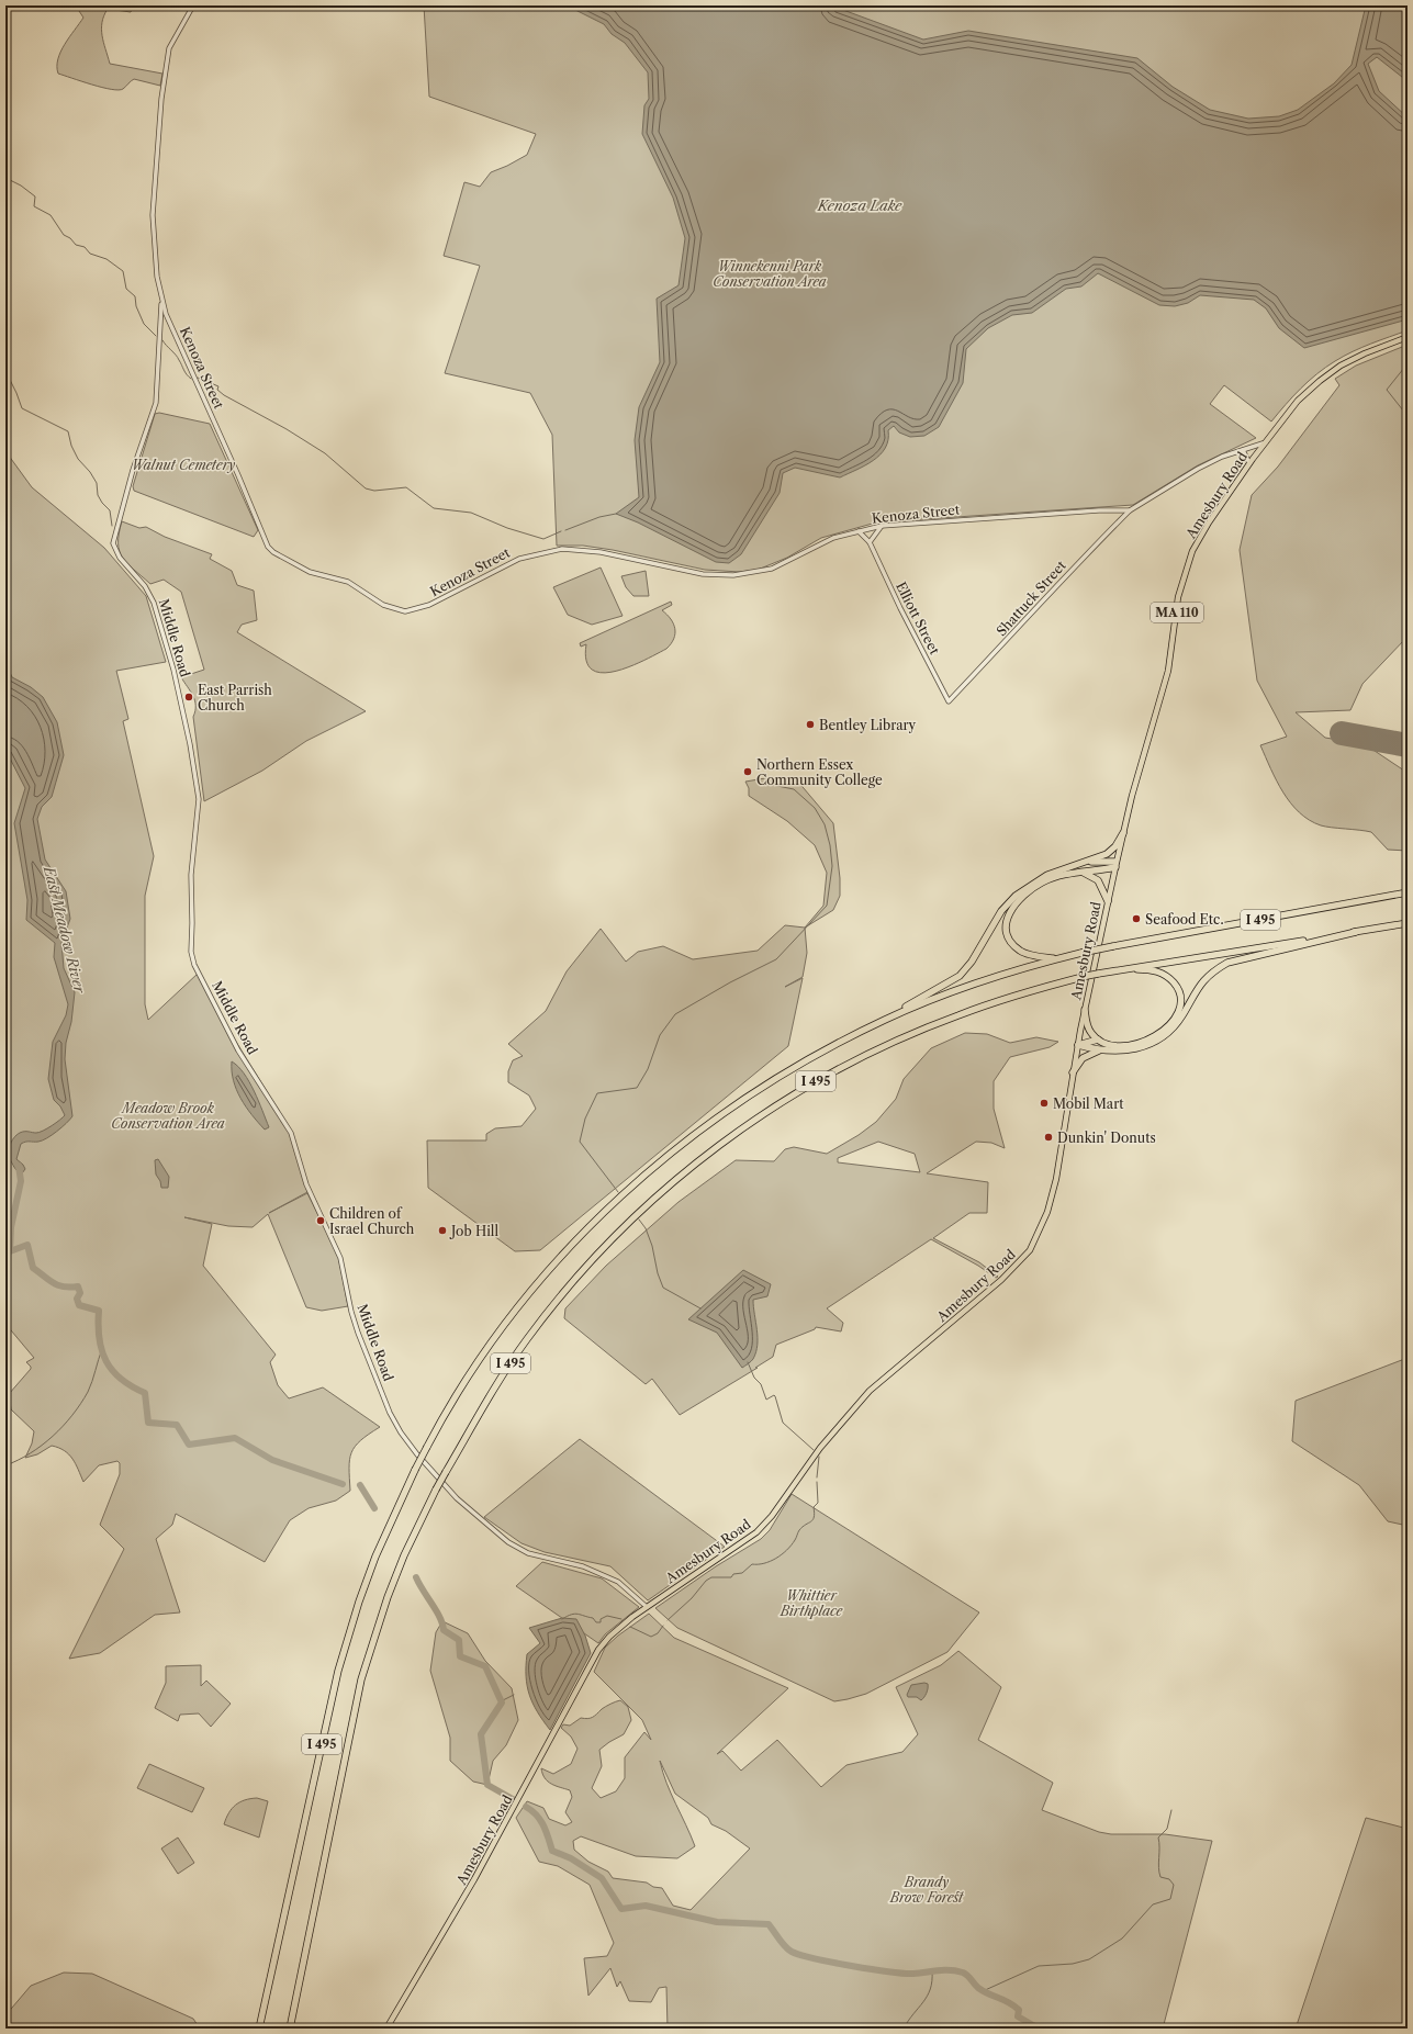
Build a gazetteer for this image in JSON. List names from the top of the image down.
{
  "streets": {
    "highway": ["I 495"],
    "main road": ["Amesbury Road", "MA 110"],
    "street": [
      "Kenoza Street",
      "Shattuck Street",
      "Elliott Street",
      "Middle Road"
    ]
  },
  "crossings": [
    ["Kenoza Street", "Shattuck Street"],
    ["Kenoza Street", "Elliott Street"],
    ["Kenoza Street", "Middle Road"],
    ["Amesbury Road", "Middle Road"],
    ["Shattuck Street", "Elliott Street"]
  ],
  "water": ["Kenoza Lake", "East Meadow River"],
  "parks": [
    "Winnekenni Park Conservation Area",
    "Walnut Cemetery",
    "Meadow Brook Conservation Area",
    "Whittier Birthplace",
    "Brandy Brow Forest"
  ],
  "places": [
    "East Parrish Church",
    "Bentley Library",
    "Northern Essex Community College",
    "Seafood Etc.",
    "Mobil Mart",
    "Dunkin' Donuts",
    "Children of Israel Church",
    "Job Hill"
  ]
}
